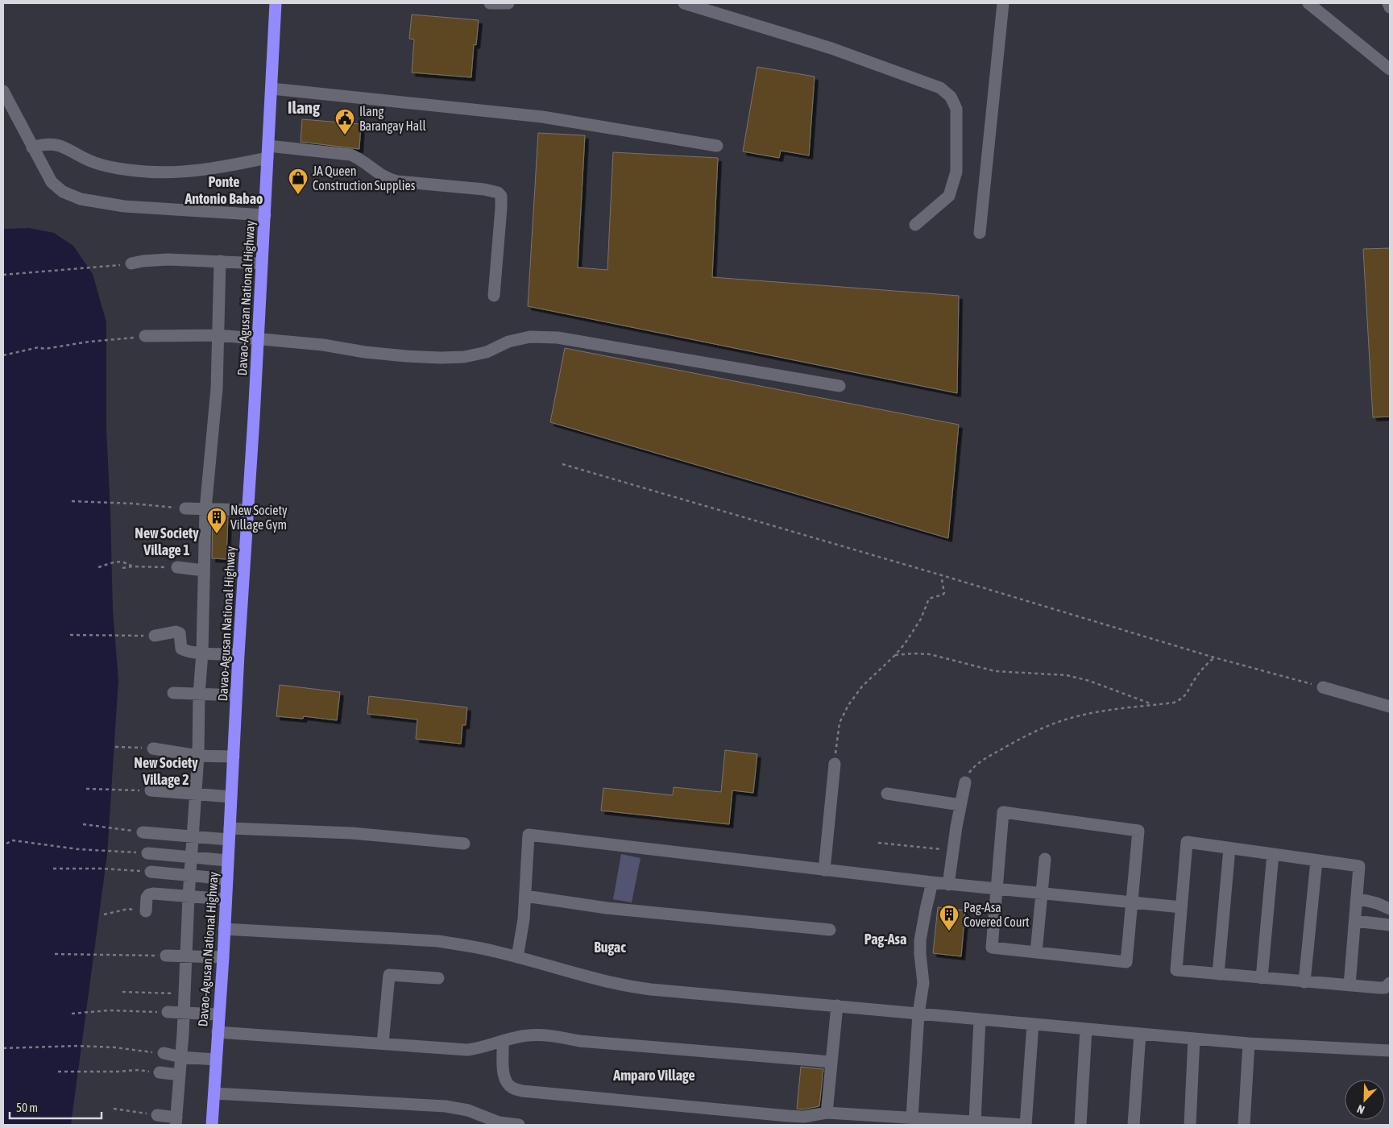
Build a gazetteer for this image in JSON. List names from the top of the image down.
{
  "streets": {
    "highway": ["Davao-Agusan National Highway"]
  },
  "districts": [
    "Ilang",
    "Ponte Antonio Babao",
    "New Society Village 1",
    "New Society Village 2",
    "Pag-Asa",
    "Bugac",
    "Amparo Village"
  ],
  "places": {
    "public building": ["Ilang Barangay Hall"],
    "shop": ["JA Queen Construction Supplies"],
    "building": ["New Society Village Gym", "Pag-Asa Covered Court"]
  },
  "scale_bar": "50 m",
  "north": "bottom left"
}
